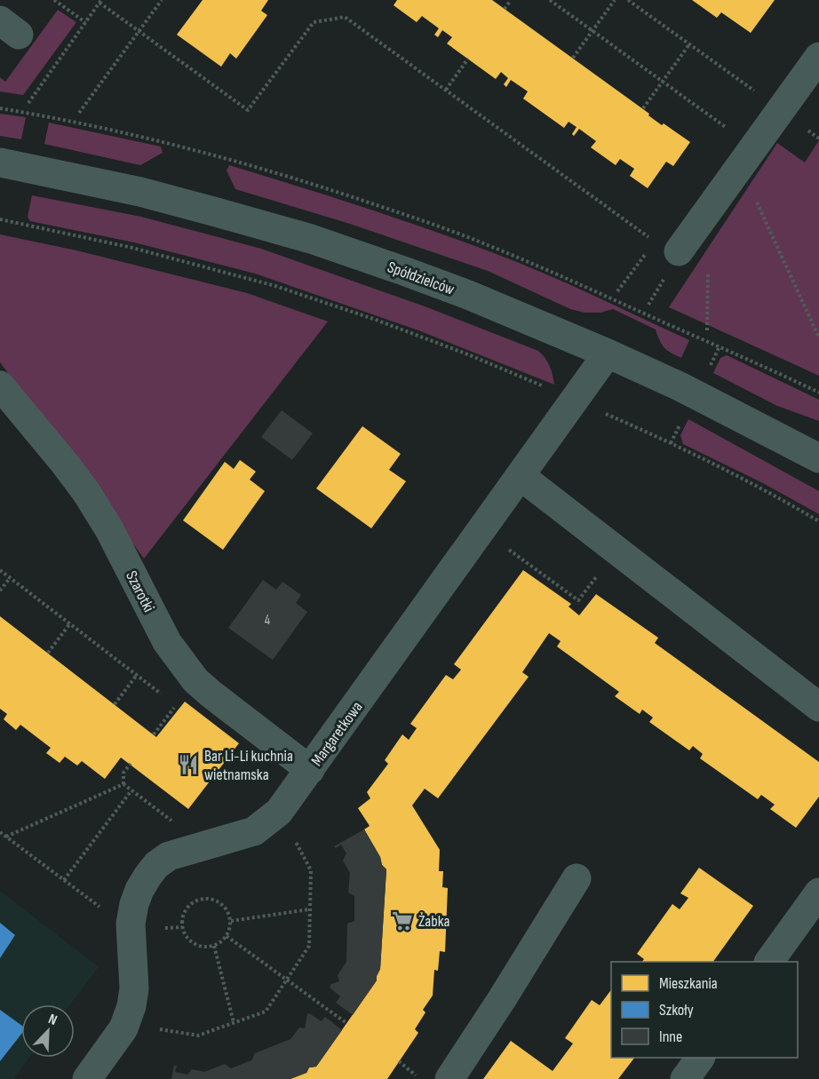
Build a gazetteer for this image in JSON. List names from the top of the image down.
{
  "streets": {
    "street": ["Spółdzielców", "Szarotki", "Margaretkowa"]
  },
  "crossings": [
    ["Spółdzielców", "Margaretkowa"],
    ["Szarotki", "Margaretkowa"]
  ],
  "places": {
    "restaurant": ["Bar Li-Li kuchnia wietnamska"],
    "supermarket": ["Żabka"]
  },
  "house_numbers": ["4"],
  "legend": ["Mieszkania", "Szkoły", "Inne"],
  "north": "top right"
}
